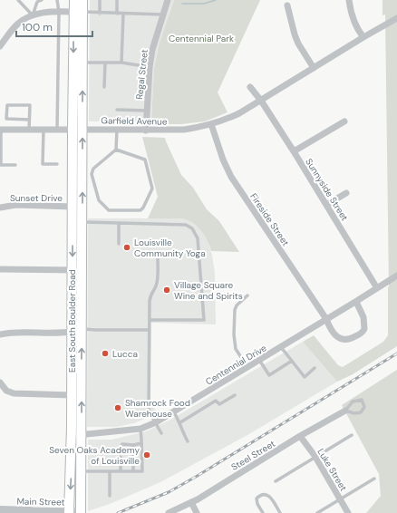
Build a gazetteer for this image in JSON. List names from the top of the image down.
{
  "streets": {
    "main road": ["East South Boulder Road"],
    "street": [
      "Regal Street",
      "Garfield Avenue",
      "Sunnyside Street",
      "Sunset Drive",
      "Fireside Street",
      "Centennial Drive",
      "Steel Street",
      "Luke Street",
      "Main Street"
    ]
  },
  "crossings": [
    ["Regal Street", "Garfield Avenue"],
    ["Garfield Avenue", "Sunnyside Street"],
    ["Garfield Avenue", "Fireside Street"],
    ["Garfield Avenue", "East South Boulder Road"],
    ["Sunnyside Street", "Centennial Drive"],
    ["Sunset Drive", "East South Boulder Road"],
    ["Fireside Street", "Centennial Drive"],
    ["East South Boulder Road", "Centennial Drive"],
    ["East South Boulder Road", "Main Street"],
    ["Steel Street", "Luke Street"]
  ],
  "parks": ["Centennial Park"],
  "places": [
    "Louisville Community Yoga",
    "Village Square Wine and Spirits",
    "Lucca",
    "Shamrock Food Warehouse",
    "Seven Oaks Academy of Louisville"
  ],
  "scale_bar": "100 m"
}
